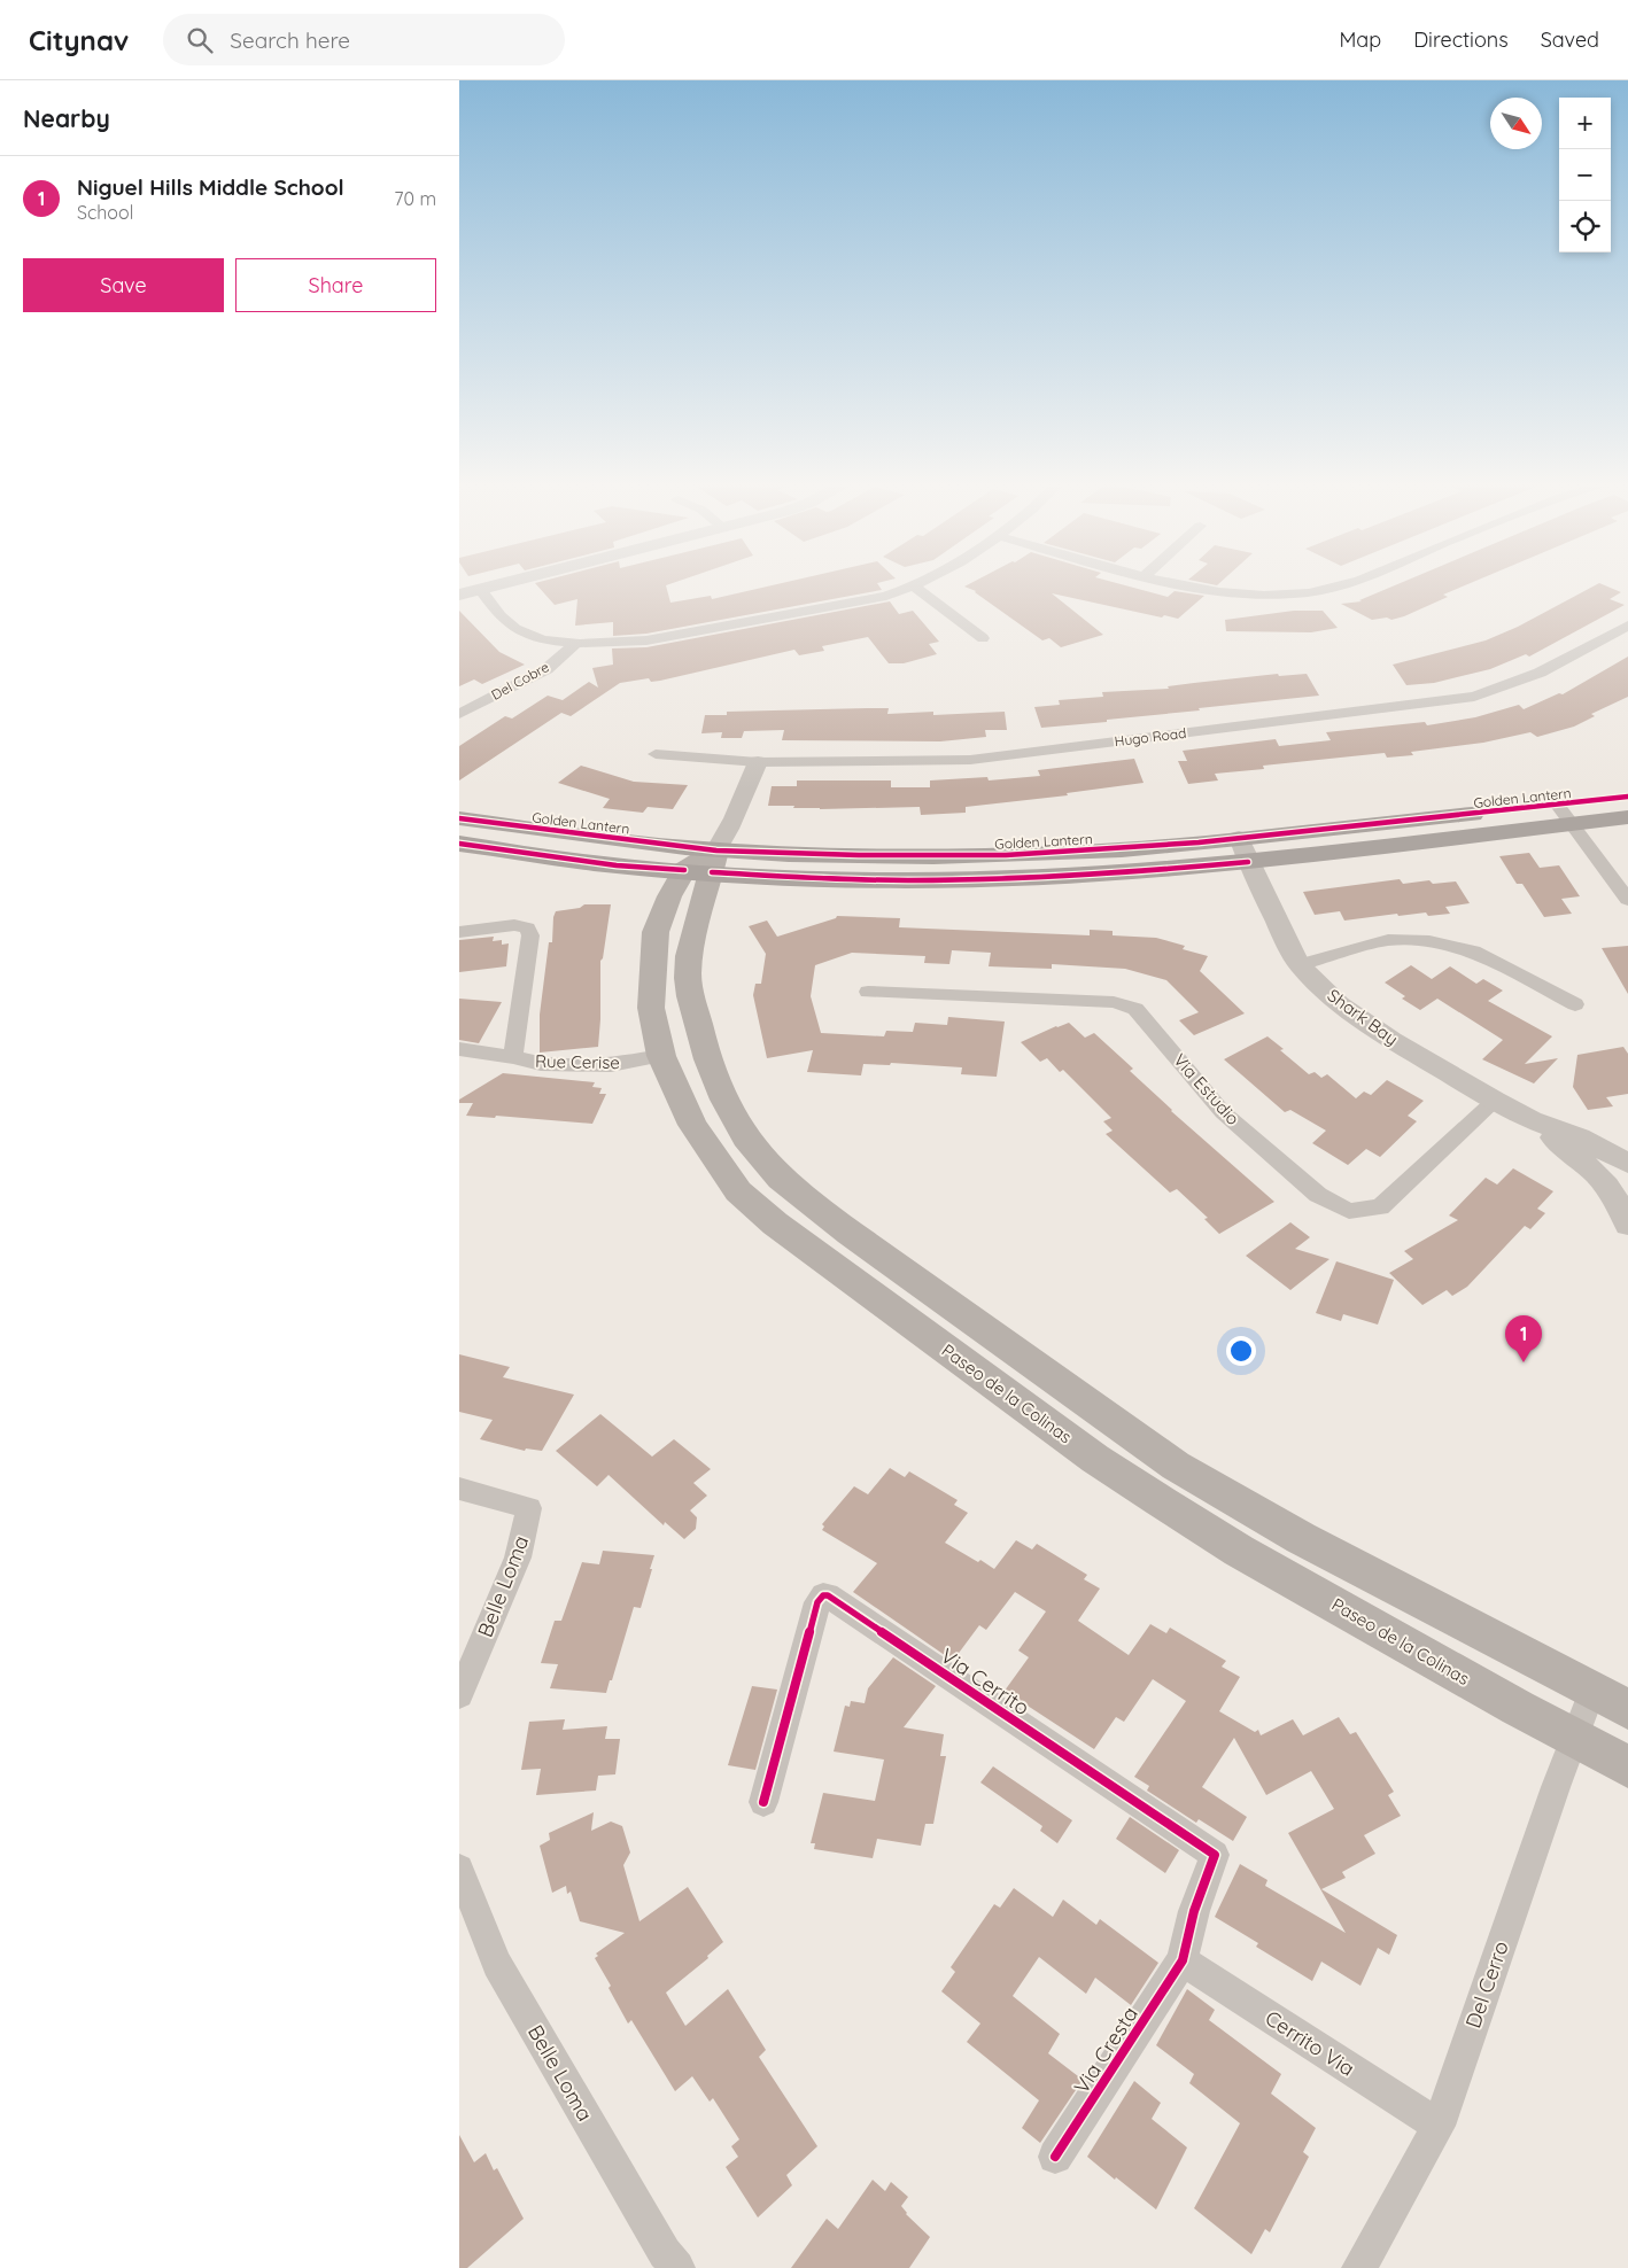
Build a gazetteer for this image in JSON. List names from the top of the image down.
{
  "streets": {
    "main road": ["Golden Lantern", "Paseo de la Colinas"],
    "street": [
      "Del Cobre",
      "Hugo Road",
      "Shark Bay",
      "Rue Cerise",
      "Via Estudio",
      "Belle Loma",
      "Via Cerrito",
      "Del Cerro",
      "Cerrito Via",
      "Via Cresta"
    ]
  },
  "crossings": [
    ["Golden Lantern", "Shark Bay"],
    ["Golden Lantern", "Paseo de la Colinas"],
    ["Shark Bay", "Via Estudio"],
    ["Rue Cerise", "Paseo de la Colinas"],
    ["Paseo de la Colinas", "Del Cerro"],
    ["Via Cerrito", "Cerrito Via"],
    ["Via Cerrito", "Via Cresta"],
    ["Del Cerro", "Cerrito Via"],
    ["Cerrito Via", "Via Cresta"]
  ],
  "north": "bottom right",
  "page": {
    "header": "Citynav",
    "search": "Search here",
    "nav": ["Map", "Directions", "Saved"],
    "heading": "Nearby",
    "map_buttons": ["+", "−"],
    "list": [
      {
        "mark": "1",
        "name": "Niguel Hills Middle School",
        "note": "School",
        "value": "70 m"
      }
    ],
    "buttons": ["Save", "Share"],
    "pins": "1"
  }
}
